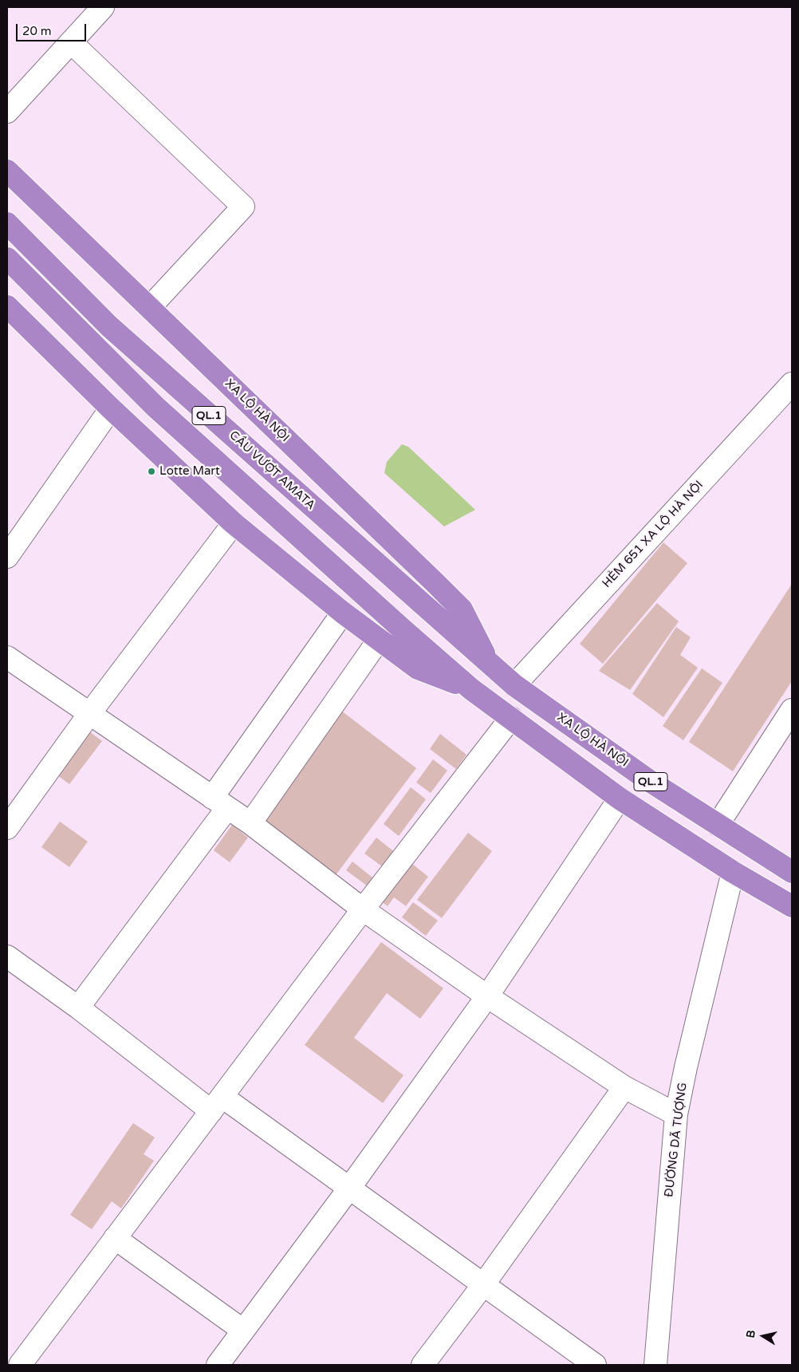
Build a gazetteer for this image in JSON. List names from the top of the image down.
{
  "streets": {
    "highway": ["XA LỘ HÀ NỘI", "QL.1", "CẦU VƯỢT AMATA"],
    "street": ["HẺM 651 XA LỘ HÀ NỘI", "ĐƯỜNG DÃ TƯỢNG"]
  },
  "crossings": [
    ["XA LỘ HÀ NỘI", "CẦU VƯỢT AMATA"],
    ["XA LỘ HÀ NỘI", "HẺM 651 XA LỘ HÀ NỘI"]
  ],
  "places": ["Lotte Mart"],
  "scale_bar": "20 m",
  "north": "left"
}
